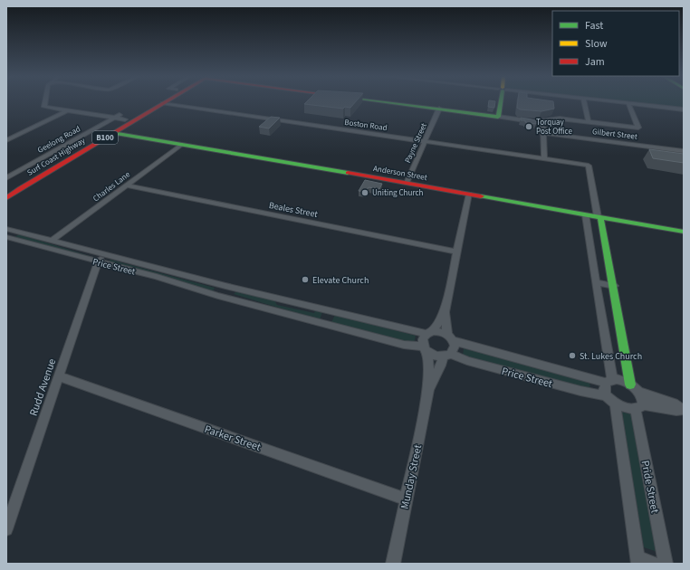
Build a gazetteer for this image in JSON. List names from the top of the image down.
{
  "streets": {
    "street": [
      "Boston Road",
      "Gilbert Street",
      "B100",
      "Geelong Road",
      "Payne Street",
      "Surf Coast Highway",
      "Anderson Street",
      "Charles Lane",
      "Beales Street",
      "Price Street",
      "Rudd Avenue",
      "Parker Street",
      "Munday Street",
      "Pride Street"
    ]
  },
  "crossings": [
    ["Boston Road", "Payne Street"],
    ["Boston Road", "Surf Coast Highway"],
    ["Boston Road", "Anderson Street"],
    ["Geelong Road", "Surf Coast Highway"],
    ["Payne Street", "Anderson Street"],
    ["Surf Coast Highway", "Anderson Street"],
    ["Anderson Street", "Charles Lane"],
    ["Charles Lane", "Beales Street"],
    ["Charles Lane", "Price Street"],
    ["Price Street", "Rudd Avenue"],
    ["Price Street", "Munday Street"],
    ["Price Street", "Pride Street"],
    ["Rudd Avenue", "Parker Street"],
    ["Parker Street", "Munday Street"]
  ],
  "places": [
    "Torquay Post Office",
    "Uniting Church",
    "Elevate Church",
    "St. Lukes Church"
  ],
  "legend": ["Fast", "Slow", "Jam"]
}
